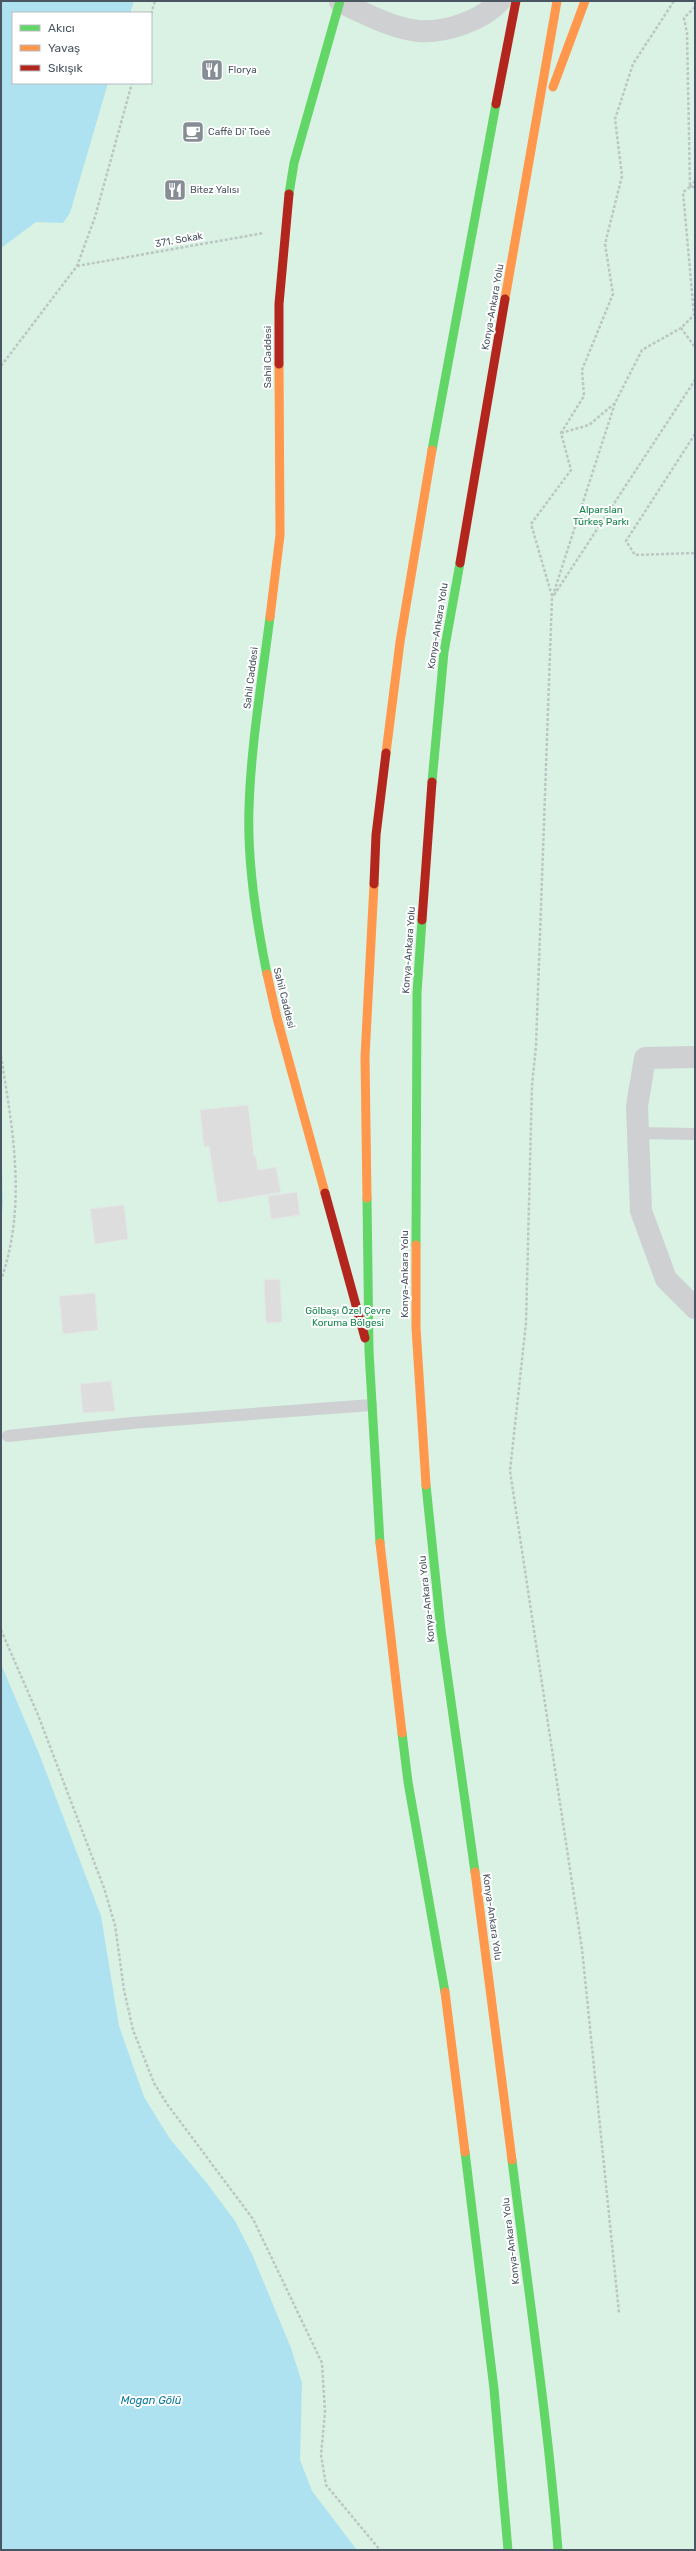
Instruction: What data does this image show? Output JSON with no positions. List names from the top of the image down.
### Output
{
  "streets": {
    "main road": ["Konya-Ankara Yolu", "Sahil Caddesi"],
    "path": ["371. Sokak"]
  },
  "crossings": [
    ["371. Sokak", "Sahil Caddesi"]
  ],
  "water": ["Mogan Gölü"],
  "parks": ["Alparslan Türkeş Parkı", "Gölbaşı Özel Çevre Koruma Bölgesi"],
  "places": {
    "restaurant": ["Florya", "Bitez Yalısı"],
    "cafe": ["Caffè Di' Toeè"]
  },
  "legend": ["Akıcı", "Yavaş", "Sıkışık"]
}
